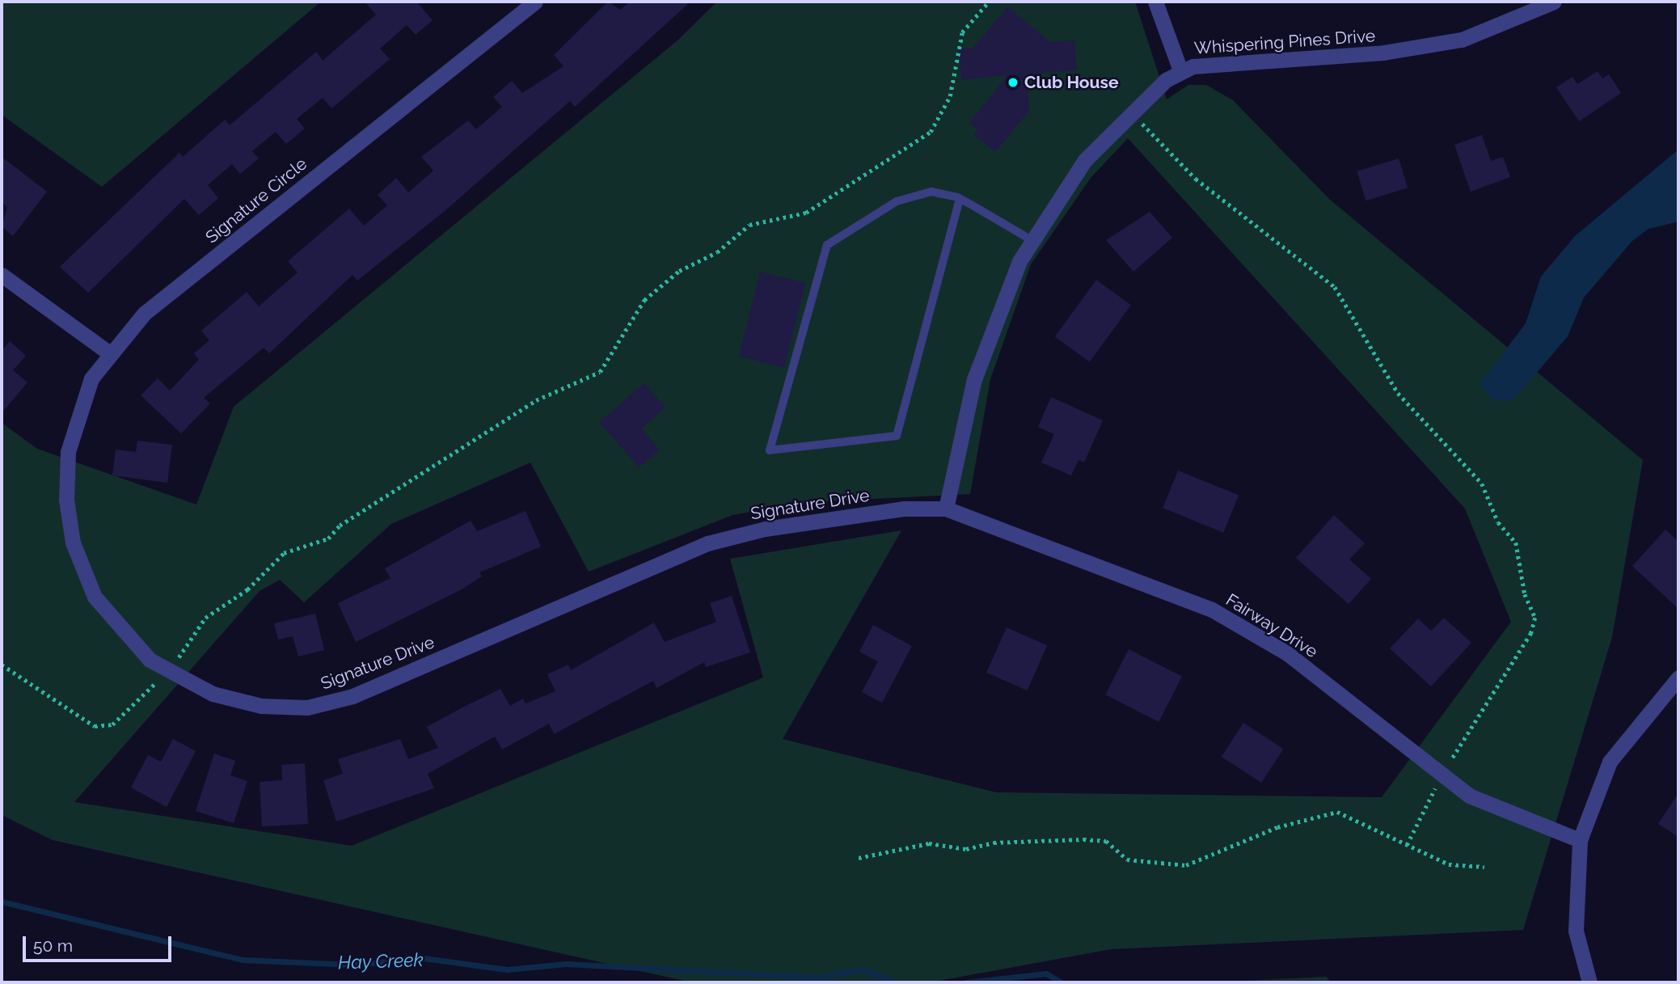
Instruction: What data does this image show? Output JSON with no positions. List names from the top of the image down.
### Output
{
  "streets": {
    "street": [
      "Whispering Pines Drive",
      "Signature Circle",
      "Signature Drive",
      "Fairway Drive"
    ]
  },
  "crossings": [
    ["Whispering Pines Drive", "Signature Drive"],
    ["Whispering Pines Drive", "Fairway Drive"],
    ["Signature Circle", "Signature Drive"],
    ["Signature Drive", "Fairway Drive"]
  ],
  "water": ["Hay Creek"],
  "places": ["Club House"],
  "scale_bar": "50 m"
}
